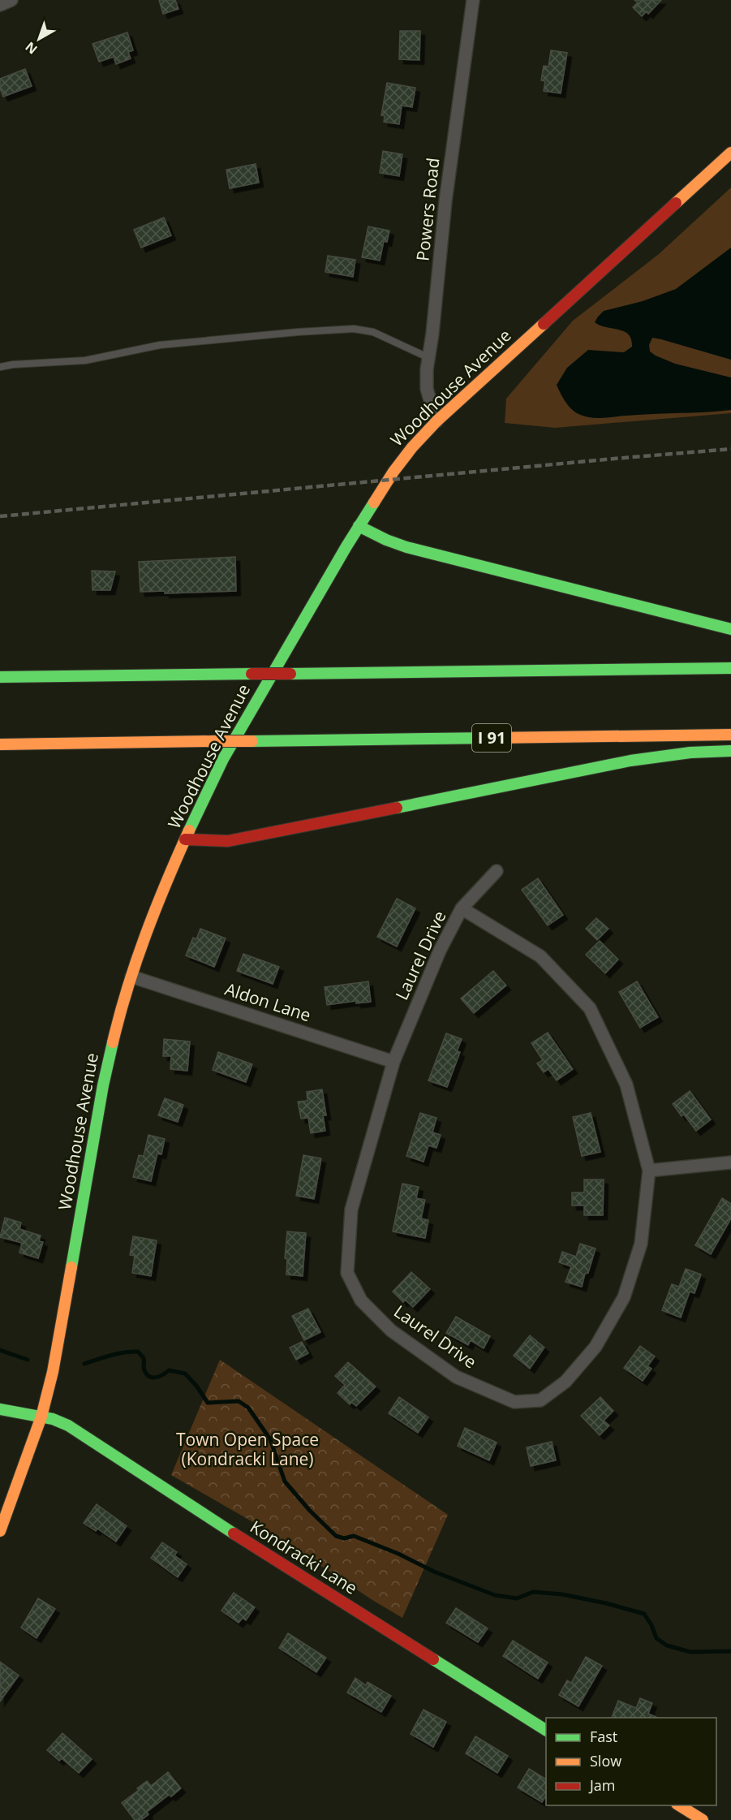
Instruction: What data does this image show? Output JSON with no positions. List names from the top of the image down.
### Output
{
  "streets": {
    "main road": ["Woodhouse Avenue", "I 91", "Kondracki Lane"],
    "street": ["Powers Road", "Laurel Drive", "Aldon Lane"]
  },
  "crossings": [
    ["Powers Road", "Woodhouse Avenue"],
    ["Woodhouse Avenue", "Aldon Lane"],
    ["Woodhouse Avenue", "Kondracki Lane"],
    ["Laurel Drive", "Aldon Lane"]
  ],
  "parks": ["Town Open Space (Kondracki Lane)"],
  "legend": ["Fast", "Slow", "Jam"],
  "north": "bottom left"
}
